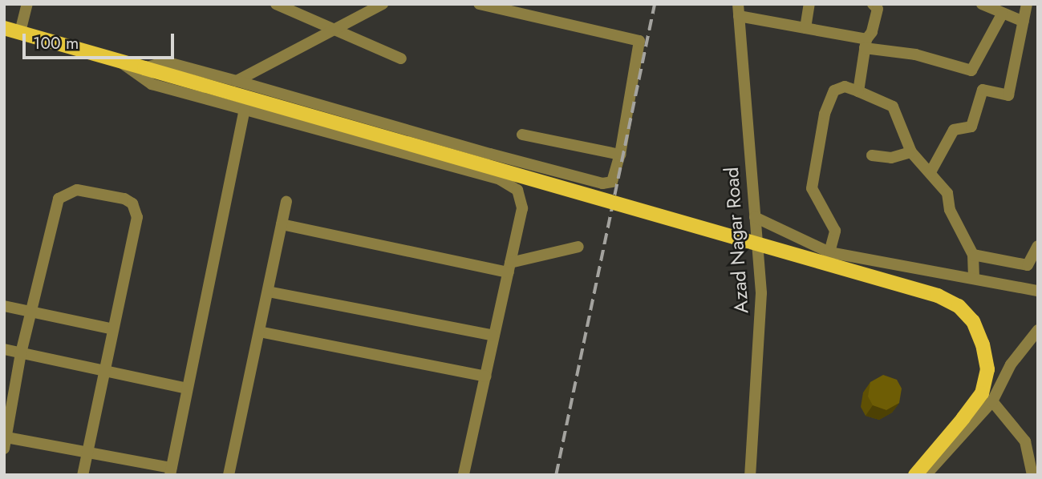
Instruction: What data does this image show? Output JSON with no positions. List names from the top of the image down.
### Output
{
  "streets": {
    "street": ["Azad Nagar Road"]
  },
  "scale_bar": "100 m"
}
